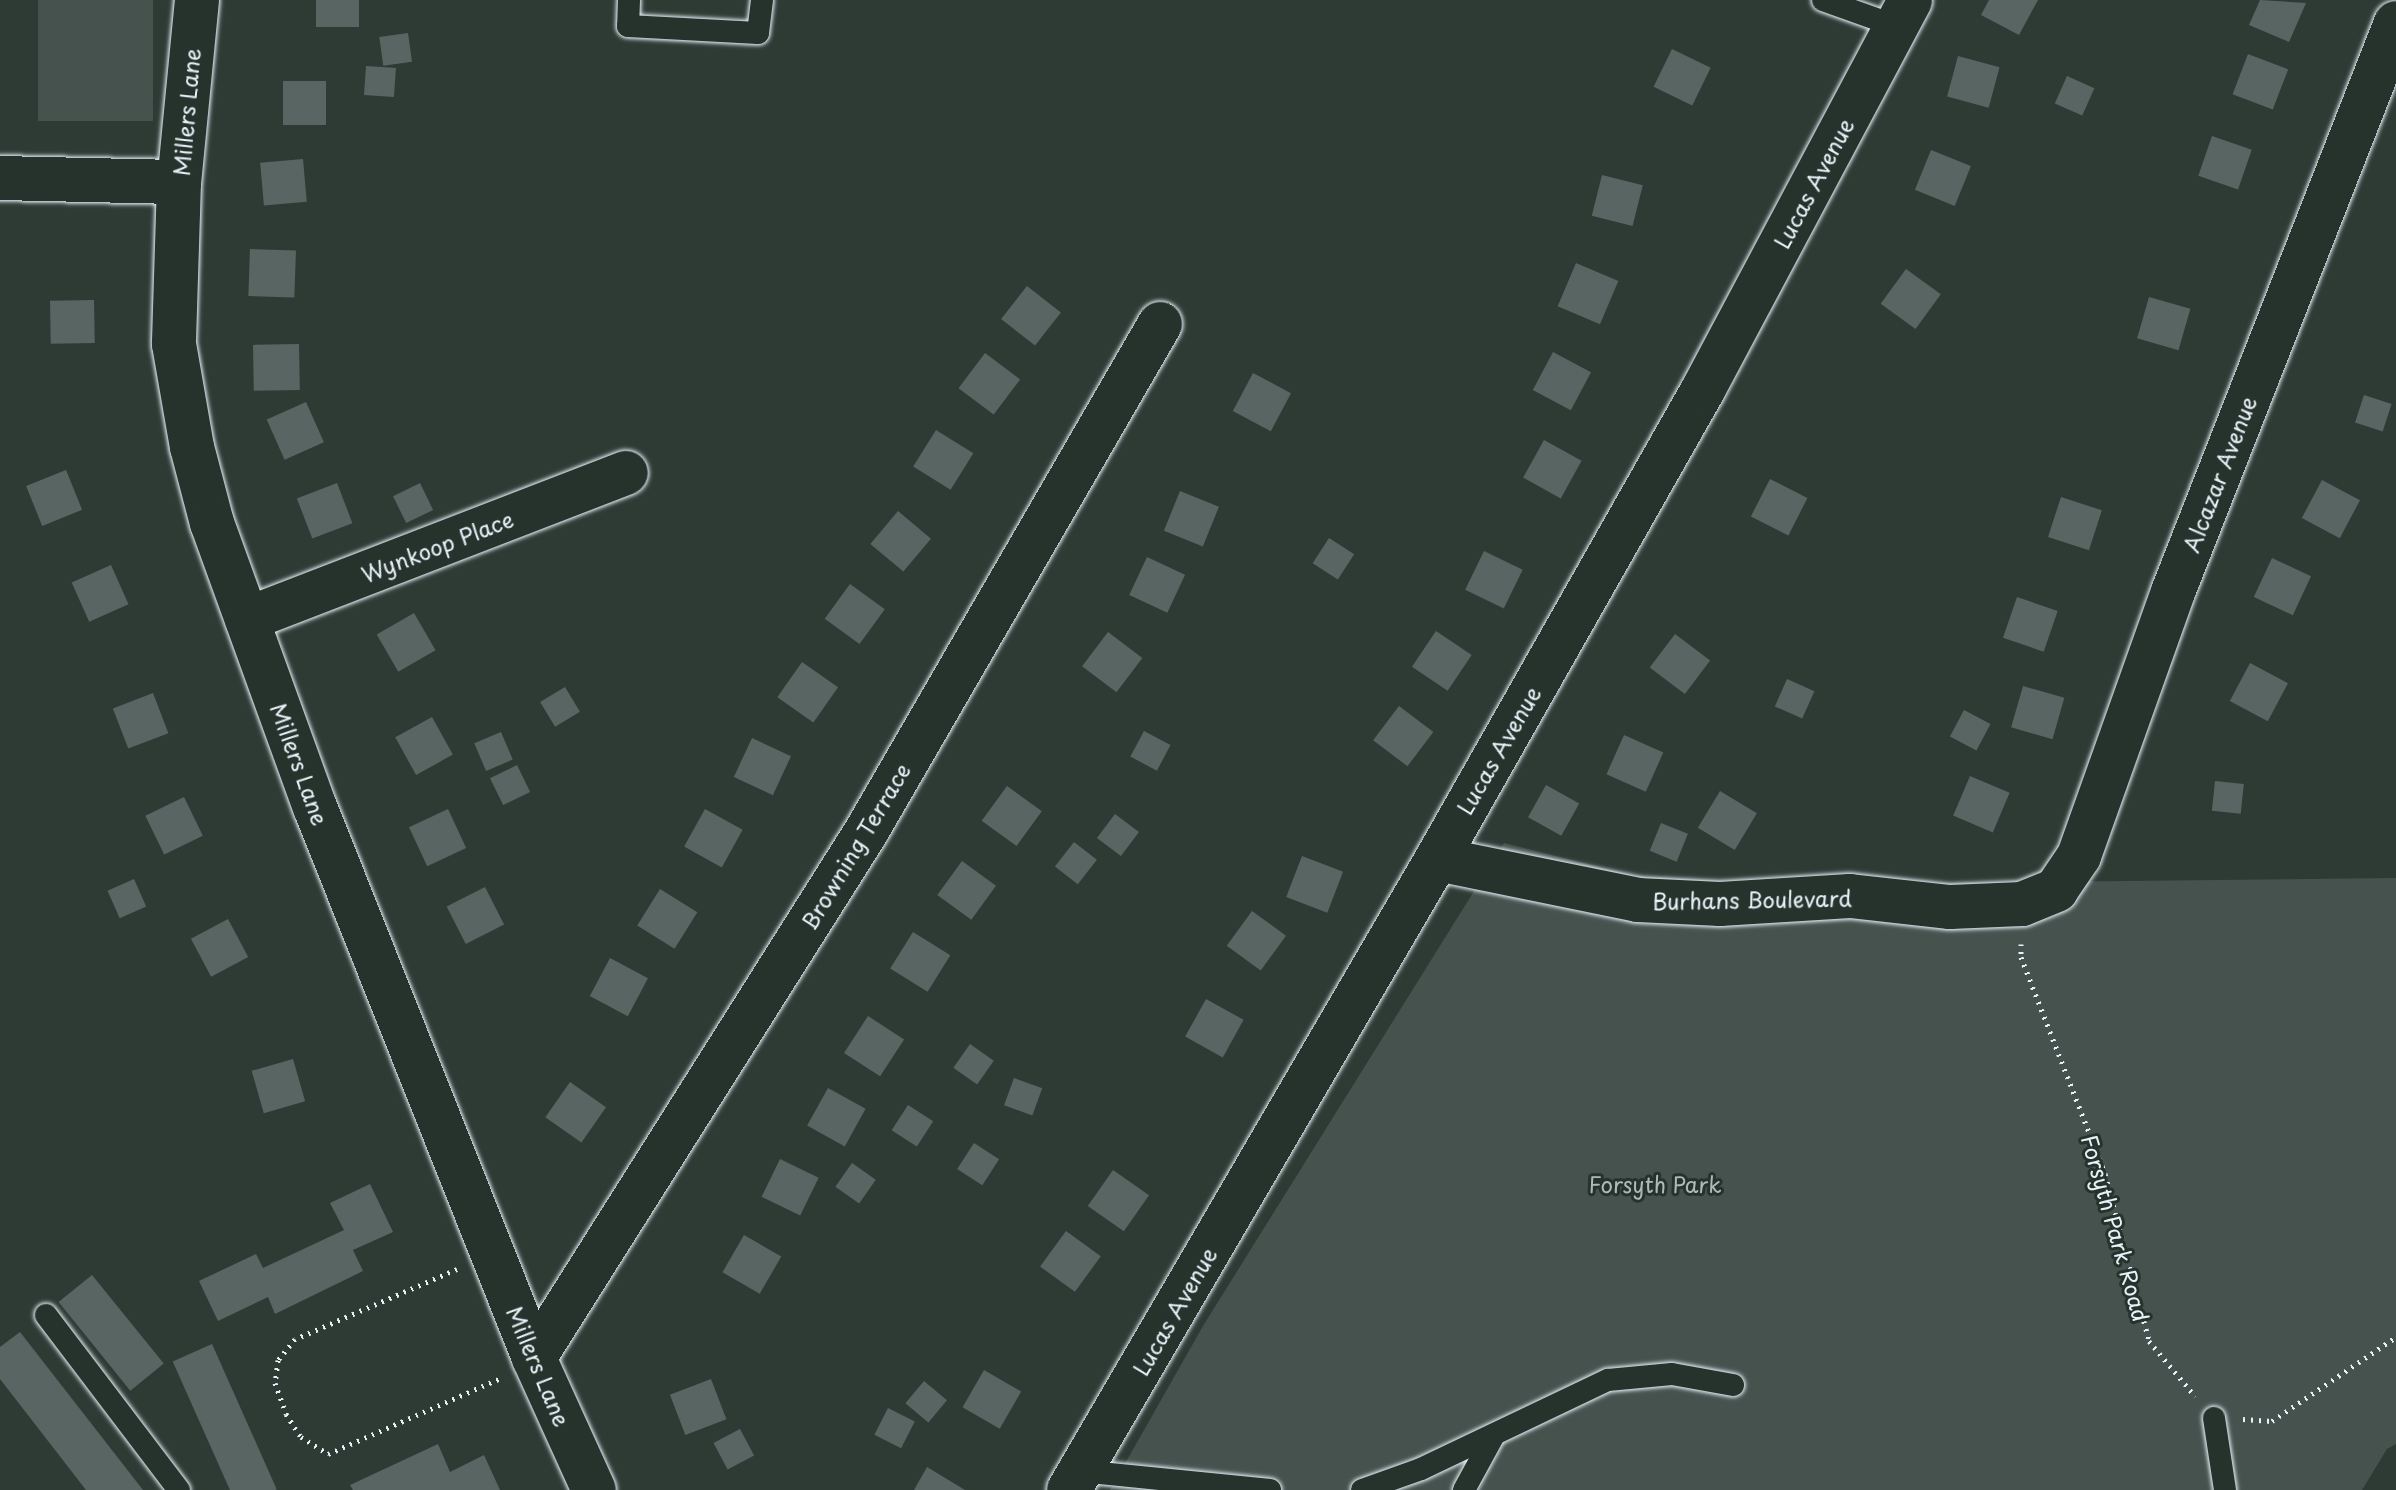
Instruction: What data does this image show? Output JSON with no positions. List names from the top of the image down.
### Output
{
  "streets": {
    "street": [
      "Millers Lane",
      "Lucas Avenue",
      "Alcazar Avenue",
      "Wynkoop Place",
      "Browning Terrace",
      "Burhans Boulevard"
    ],
    "path": ["Forsyth Park Road"]
  },
  "crossings": [
    ["Millers Lane", "Wynkoop Place"],
    ["Millers Lane", "Browning Terrace"],
    ["Lucas Avenue", "Burhans Boulevard"],
    ["Alcazar Avenue", "Burhans Boulevard"],
    ["Alcazar Avenue", "Forsyth Park Road"],
    ["Burhans Boulevard", "Forsyth Park Road"]
  ],
  "parks": ["Forsyth Park"]
}
